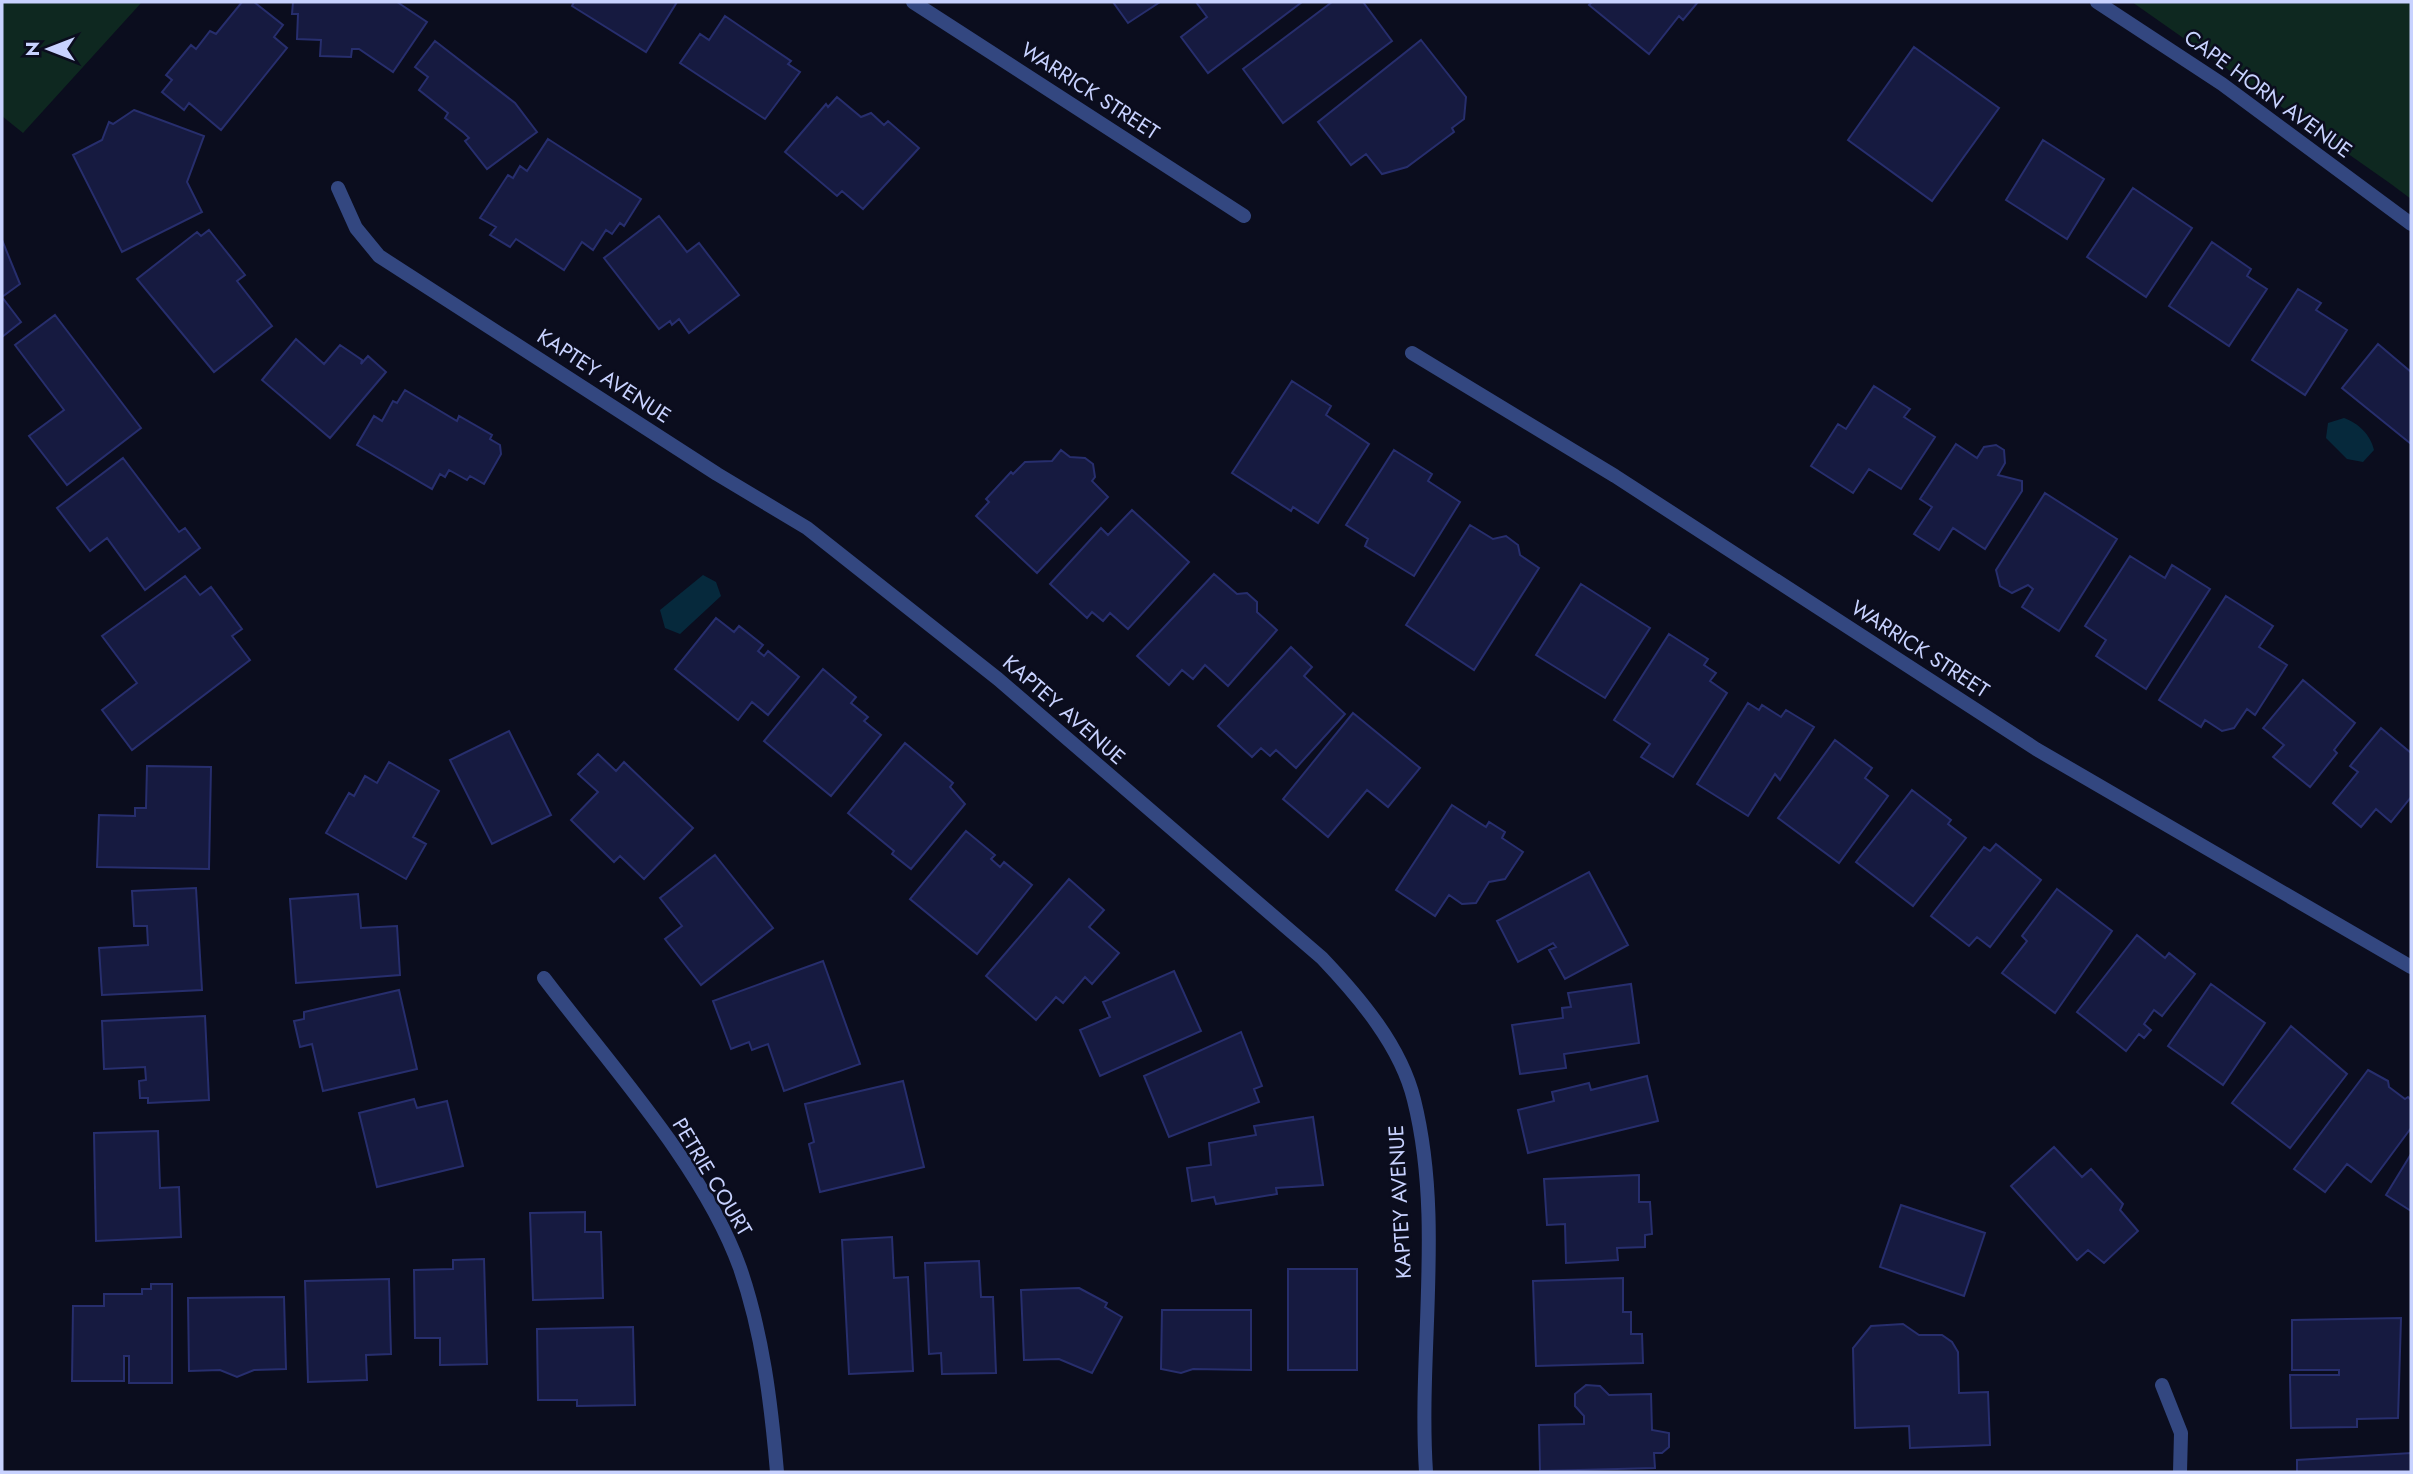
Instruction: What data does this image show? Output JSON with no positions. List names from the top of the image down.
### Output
{
  "streets": {
    "street": [
      "WARRICK STREET",
      "CAPE HORN AVENUE",
      "KAPTEY AVENUE",
      "PETRIE COURT"
    ]
  },
  "north": "left"
}
